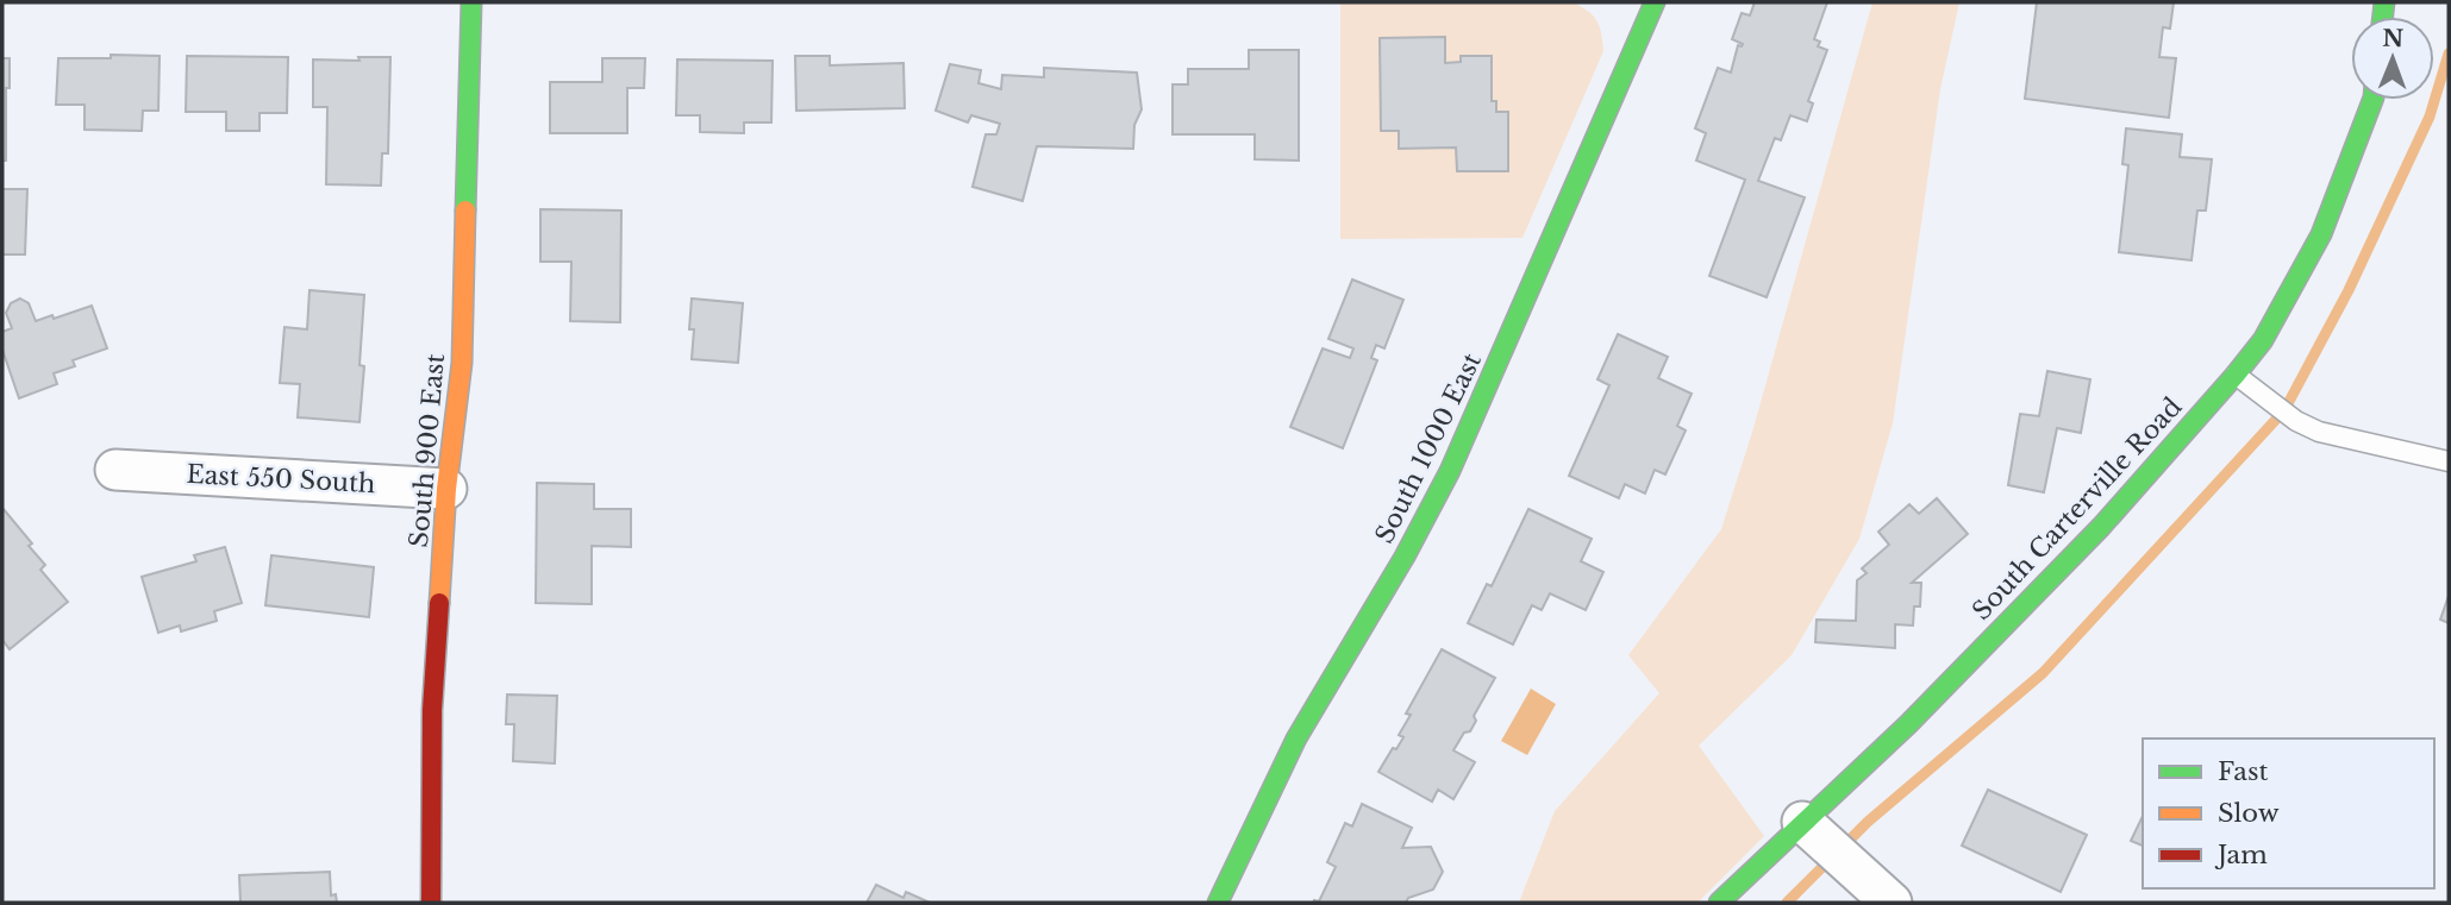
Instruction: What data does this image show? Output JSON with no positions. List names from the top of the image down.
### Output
{
  "streets": {
    "street": [
      "South 1000 East",
      "South 900 East",
      "East 550 South",
      "South Carterville Road"
    ]
  },
  "crossings": [
    ["South 900 East", "East 550 South"]
  ],
  "legend": ["Fast", "Slow", "Jam"],
  "north": "top"
}
